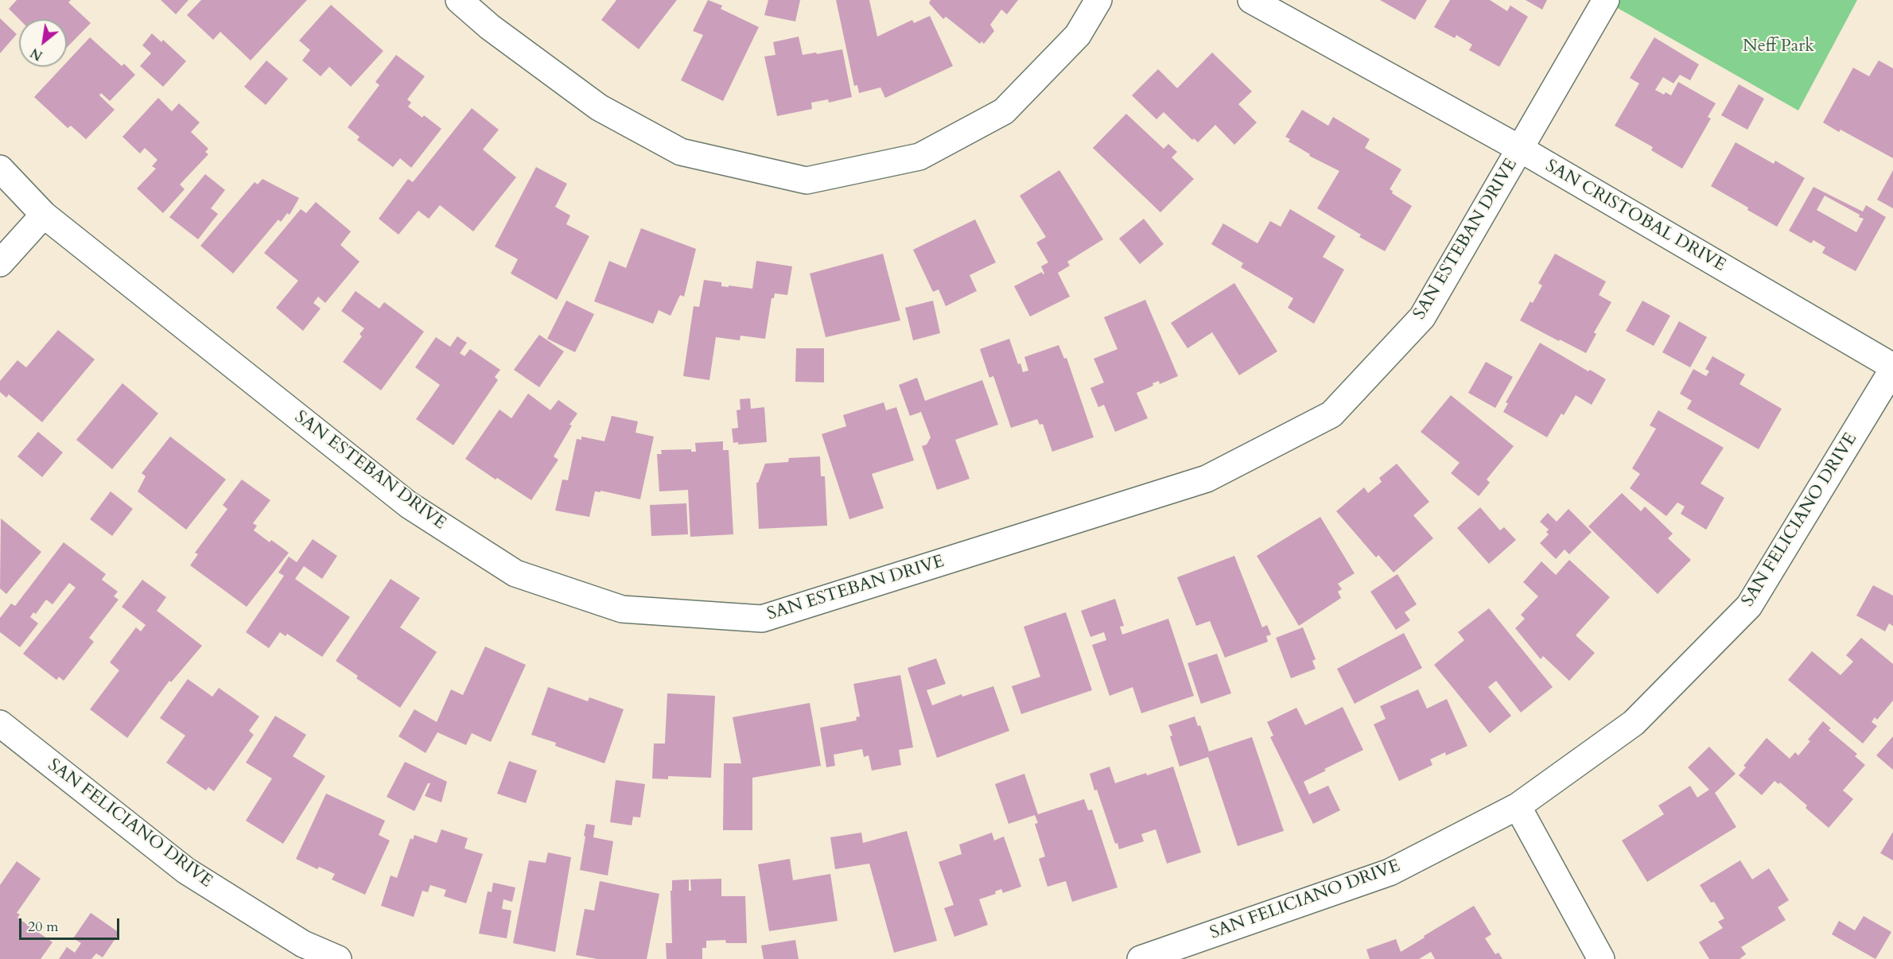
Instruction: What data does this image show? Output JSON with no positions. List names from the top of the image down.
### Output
{
  "streets": {
    "street": ["SAN CRISTOBAL DRIVE", "SAN ESTEBAN DRIVE", "SAN FELICIANO DRIVE"]
  },
  "crossings": [
    ["SAN CRISTOBAL DRIVE", "SAN ESTEBAN DRIVE"],
    ["SAN CRISTOBAL DRIVE", "SAN FELICIANO DRIVE"]
  ],
  "parks": ["Neff Park"],
  "scale_bar": "20 m",
  "north": "bottom left"
}
